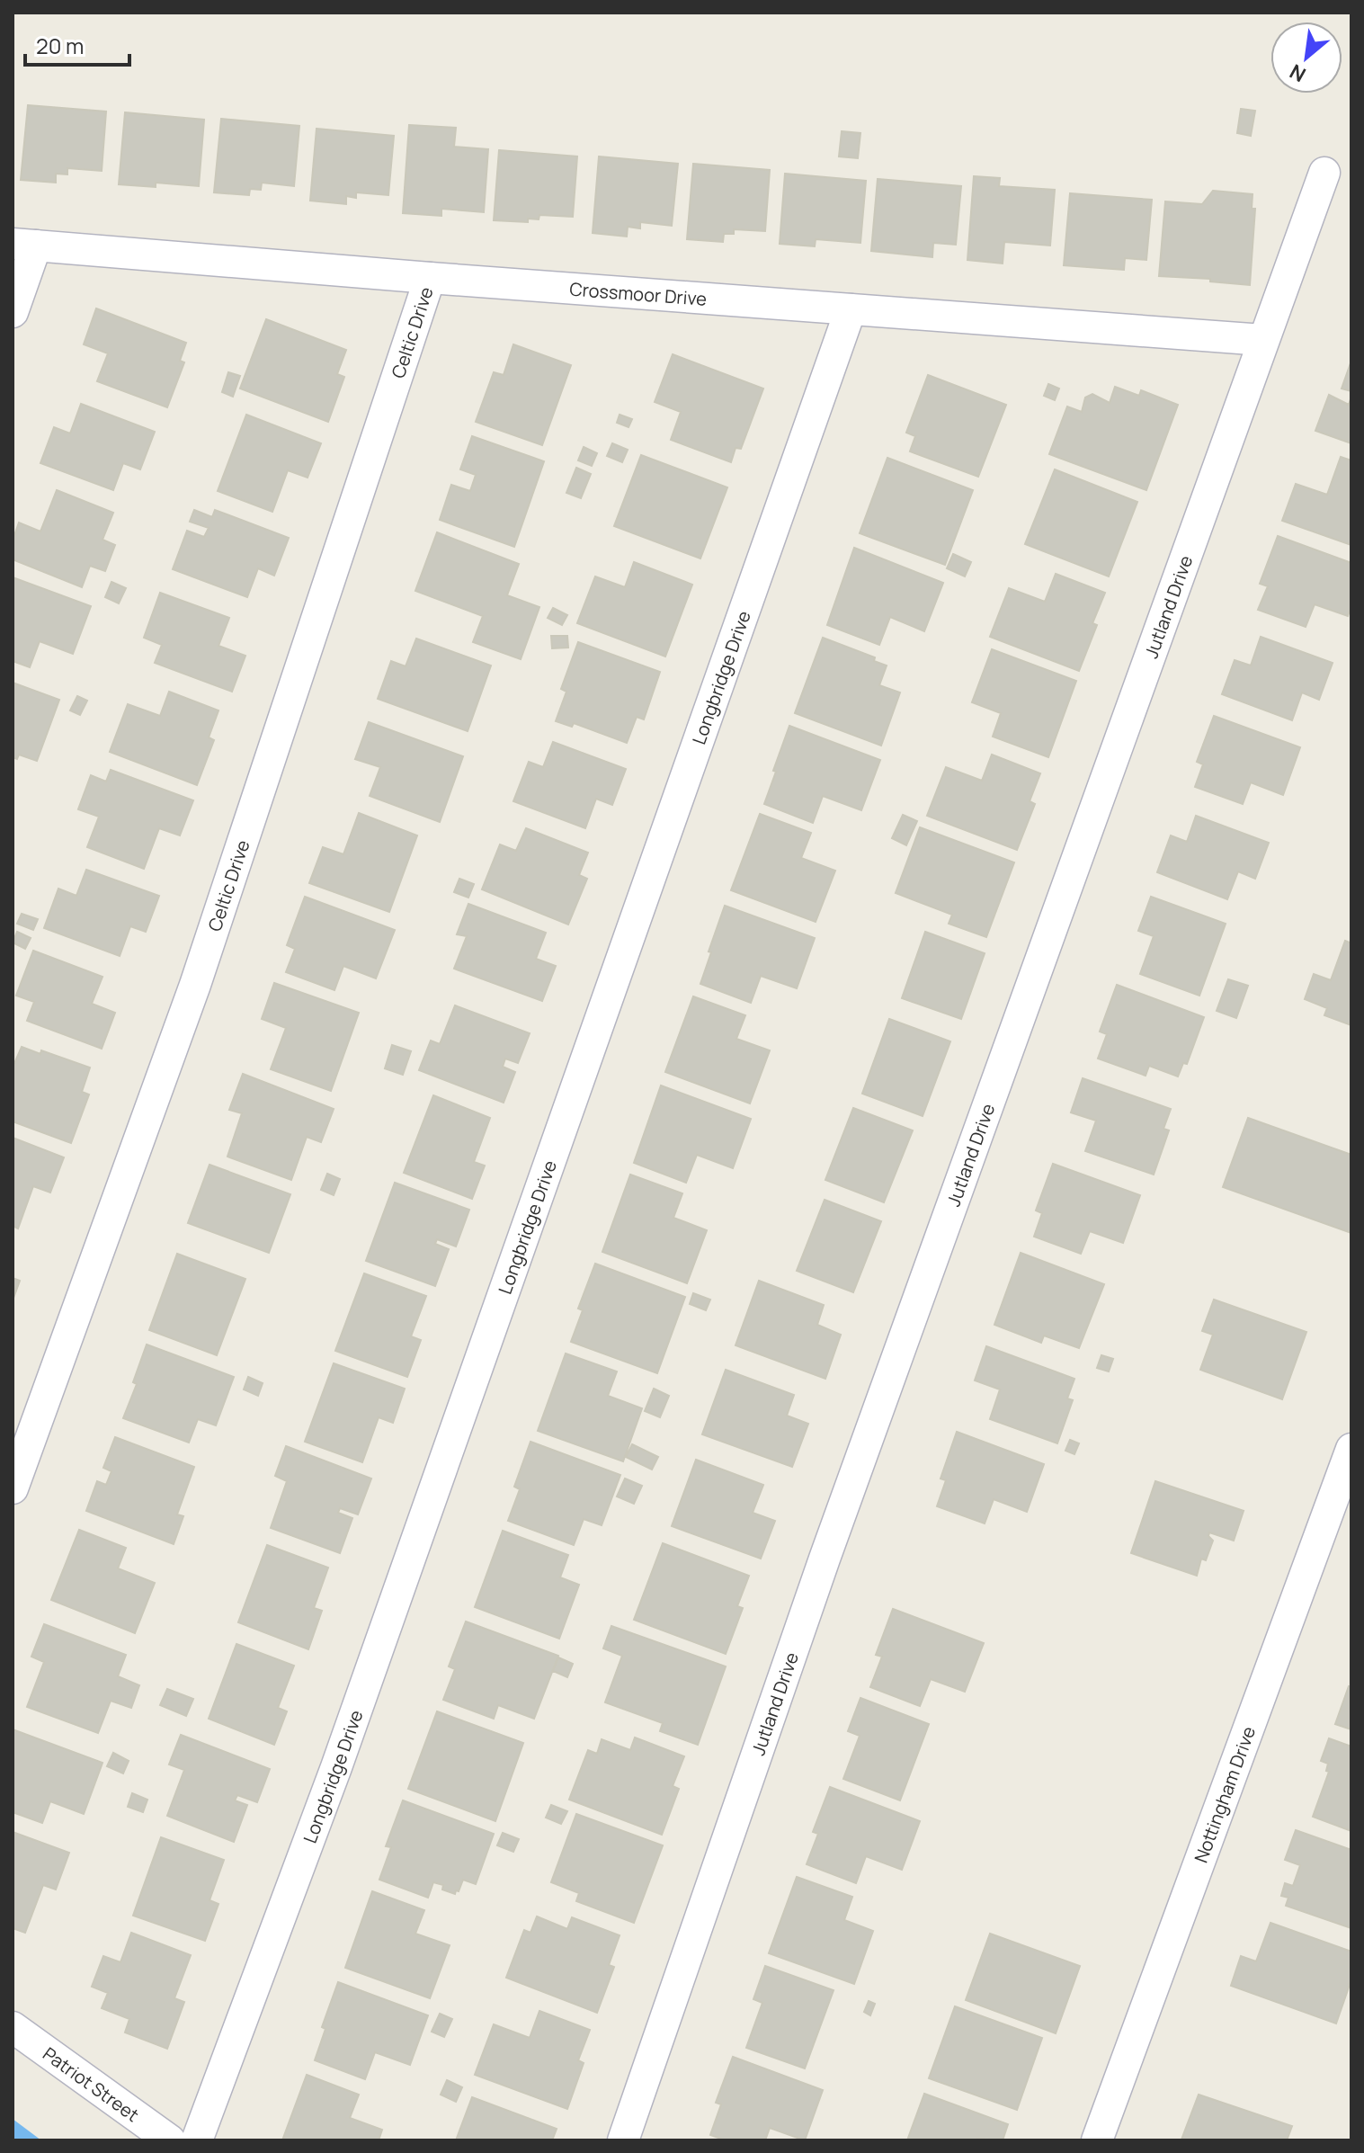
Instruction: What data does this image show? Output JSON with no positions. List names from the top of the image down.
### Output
{
  "streets": {
    "street": [
      "Crossmoor Drive",
      "Celtic Drive",
      "Jutland Drive",
      "Longbridge Drive",
      "Nottingham Drive",
      "Patriot Street"
    ]
  },
  "crossings": [
    ["Crossmoor Drive", "Celtic Drive"],
    ["Crossmoor Drive", "Jutland Drive"],
    ["Crossmoor Drive", "Longbridge Drive"]
  ],
  "scale_bar": "20 m",
  "north": "bottom left"
}
